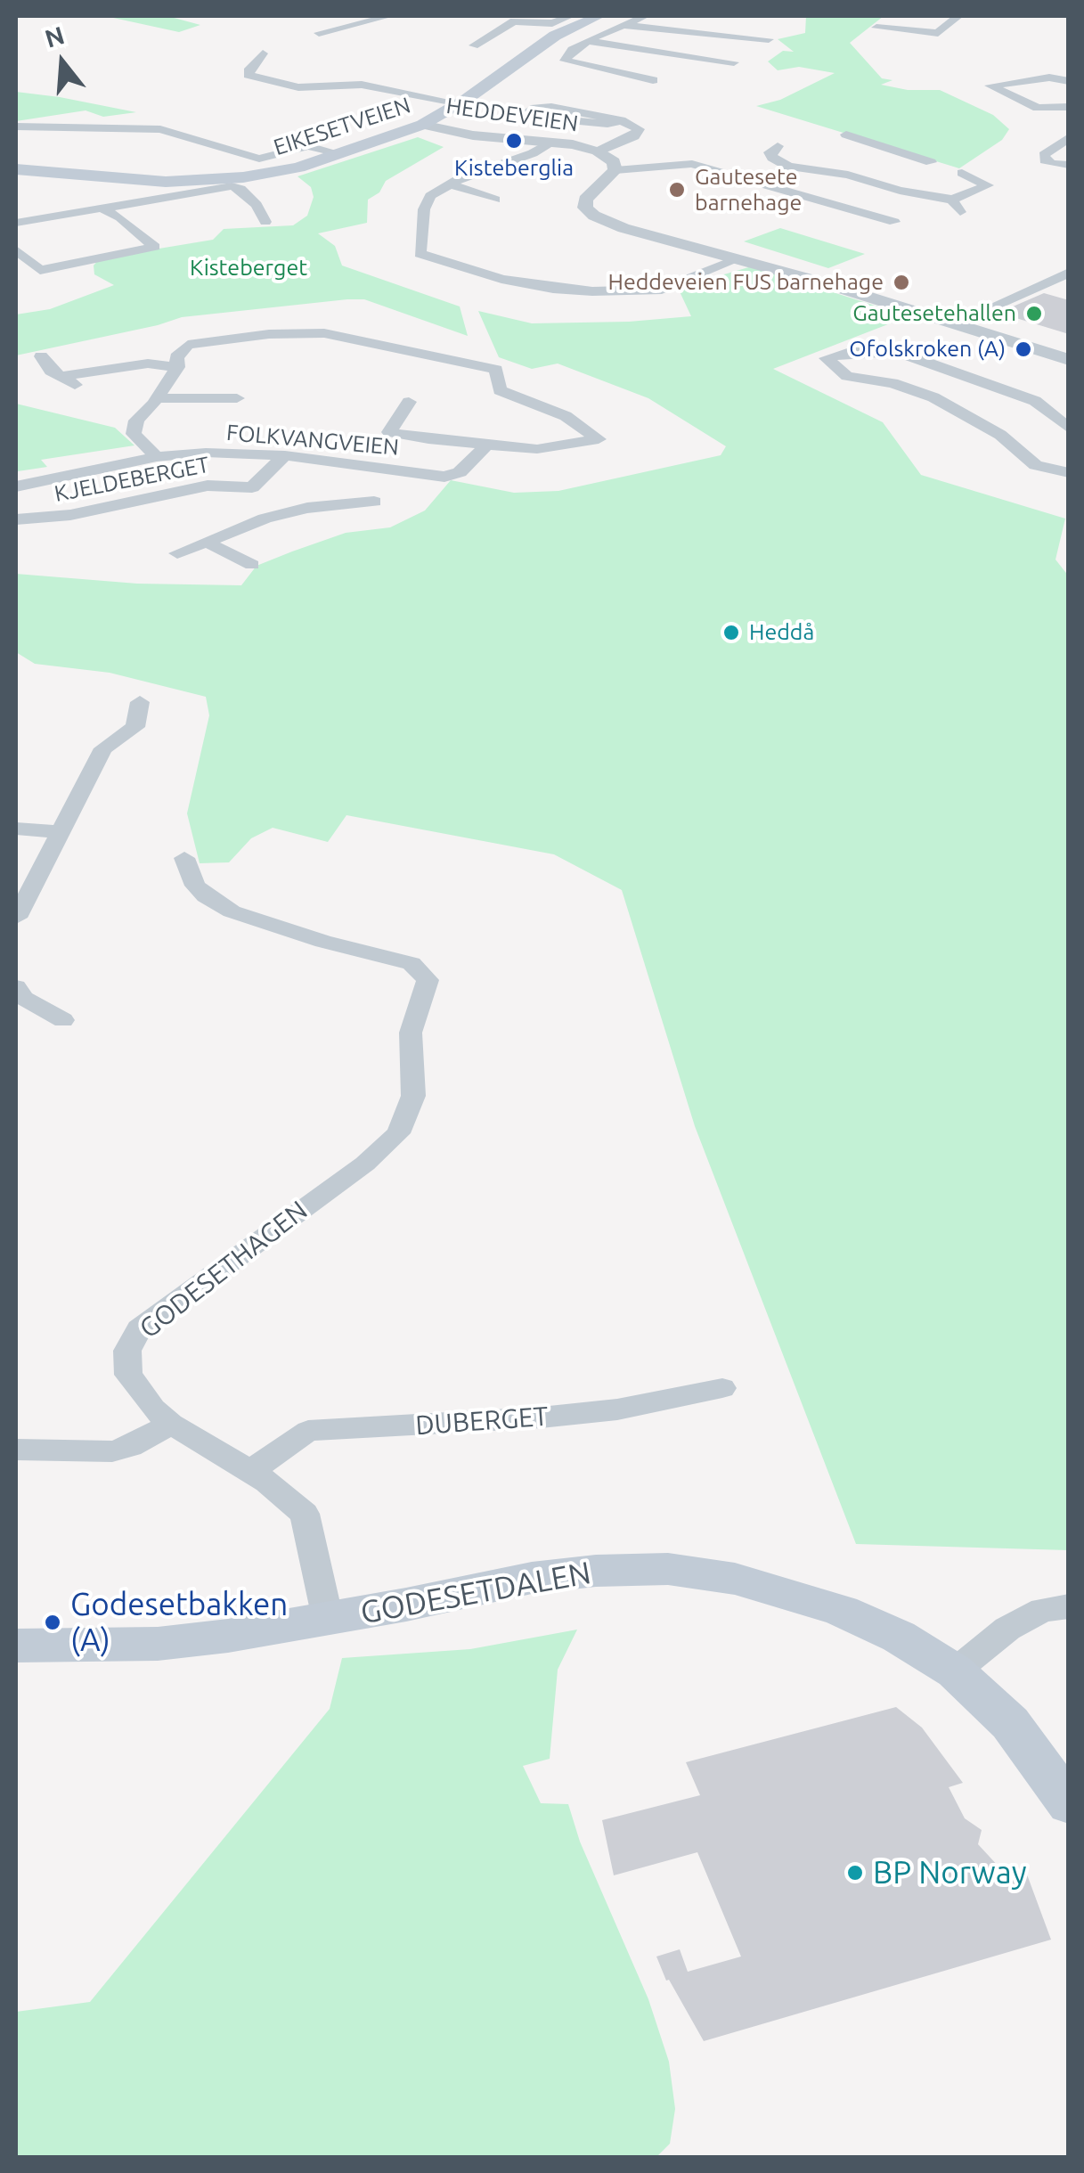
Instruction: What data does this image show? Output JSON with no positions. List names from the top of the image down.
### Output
{
  "streets": {
    "main road": ["EIKESETVEIEN", "GODESETDALEN"],
    "street": [
      "HEDDEVEIEN",
      "FOLKVANGVEIEN",
      "KJELDEBERGET",
      "GODESETHAGEN",
      "DUBERGET"
    ]
  },
  "crossings": [
    ["HEDDEVEIEN", "EIKESETVEIEN"],
    ["GODESETHAGEN", "DUBERGET"],
    ["GODESETHAGEN", "GODESETDALEN"]
  ],
  "parks": ["Kisteberget"],
  "places": [
    "Kisteberglia",
    "Gautesete barnehage",
    "Heddeveien FUS barnehage",
    "Gautesetehallen",
    "Ofolskroken (A)",
    "Heddå",
    "Godesetbakken (A)",
    "BP Norway"
  ],
  "north": "top"
}
